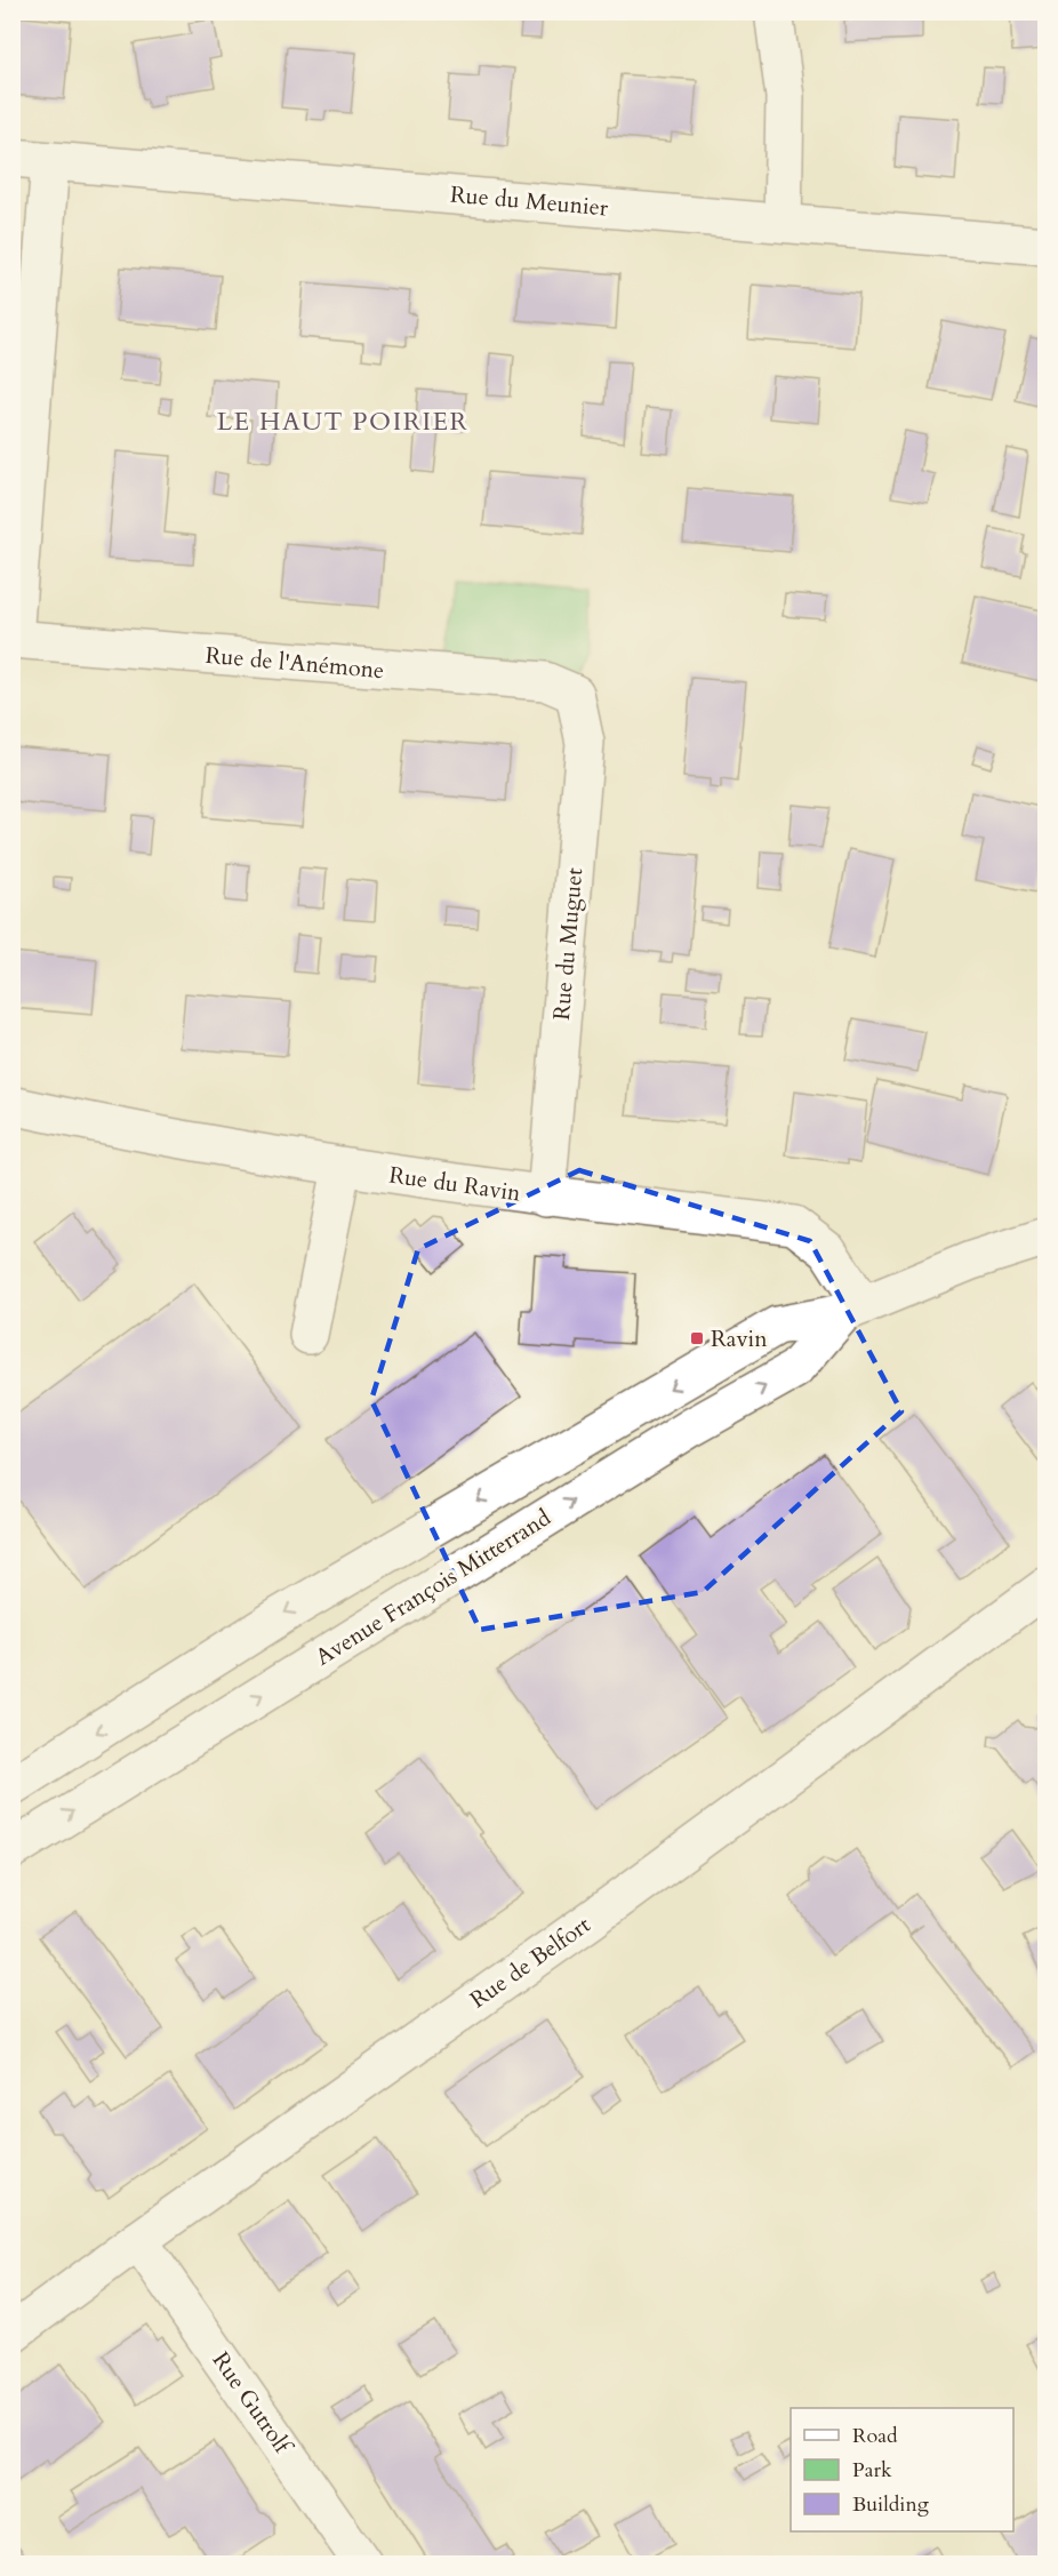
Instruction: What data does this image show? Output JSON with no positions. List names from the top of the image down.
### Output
{
  "streets": {
    "street": [
      "Rue du Meunier",
      "Rue de l'Anémone",
      "Rue du Muguet",
      "Rue du Ravin",
      "Avenue François Mitterrand",
      "Rue de Belfort",
      "Rue Gutrolf"
    ]
  },
  "crossings": [
    ["Rue de l'Anémone", "Rue du Muguet"],
    ["Rue du Muguet", "Rue du Ravin"],
    ["Rue du Ravin", "Avenue François Mitterrand"],
    ["Rue de Belfort", "Rue Gutrolf"]
  ],
  "districts": ["LE HAUT POIRIER"],
  "places": {
    "transit": ["Ravin"]
  },
  "legend": ["Road", "Park", "Building"]
}
